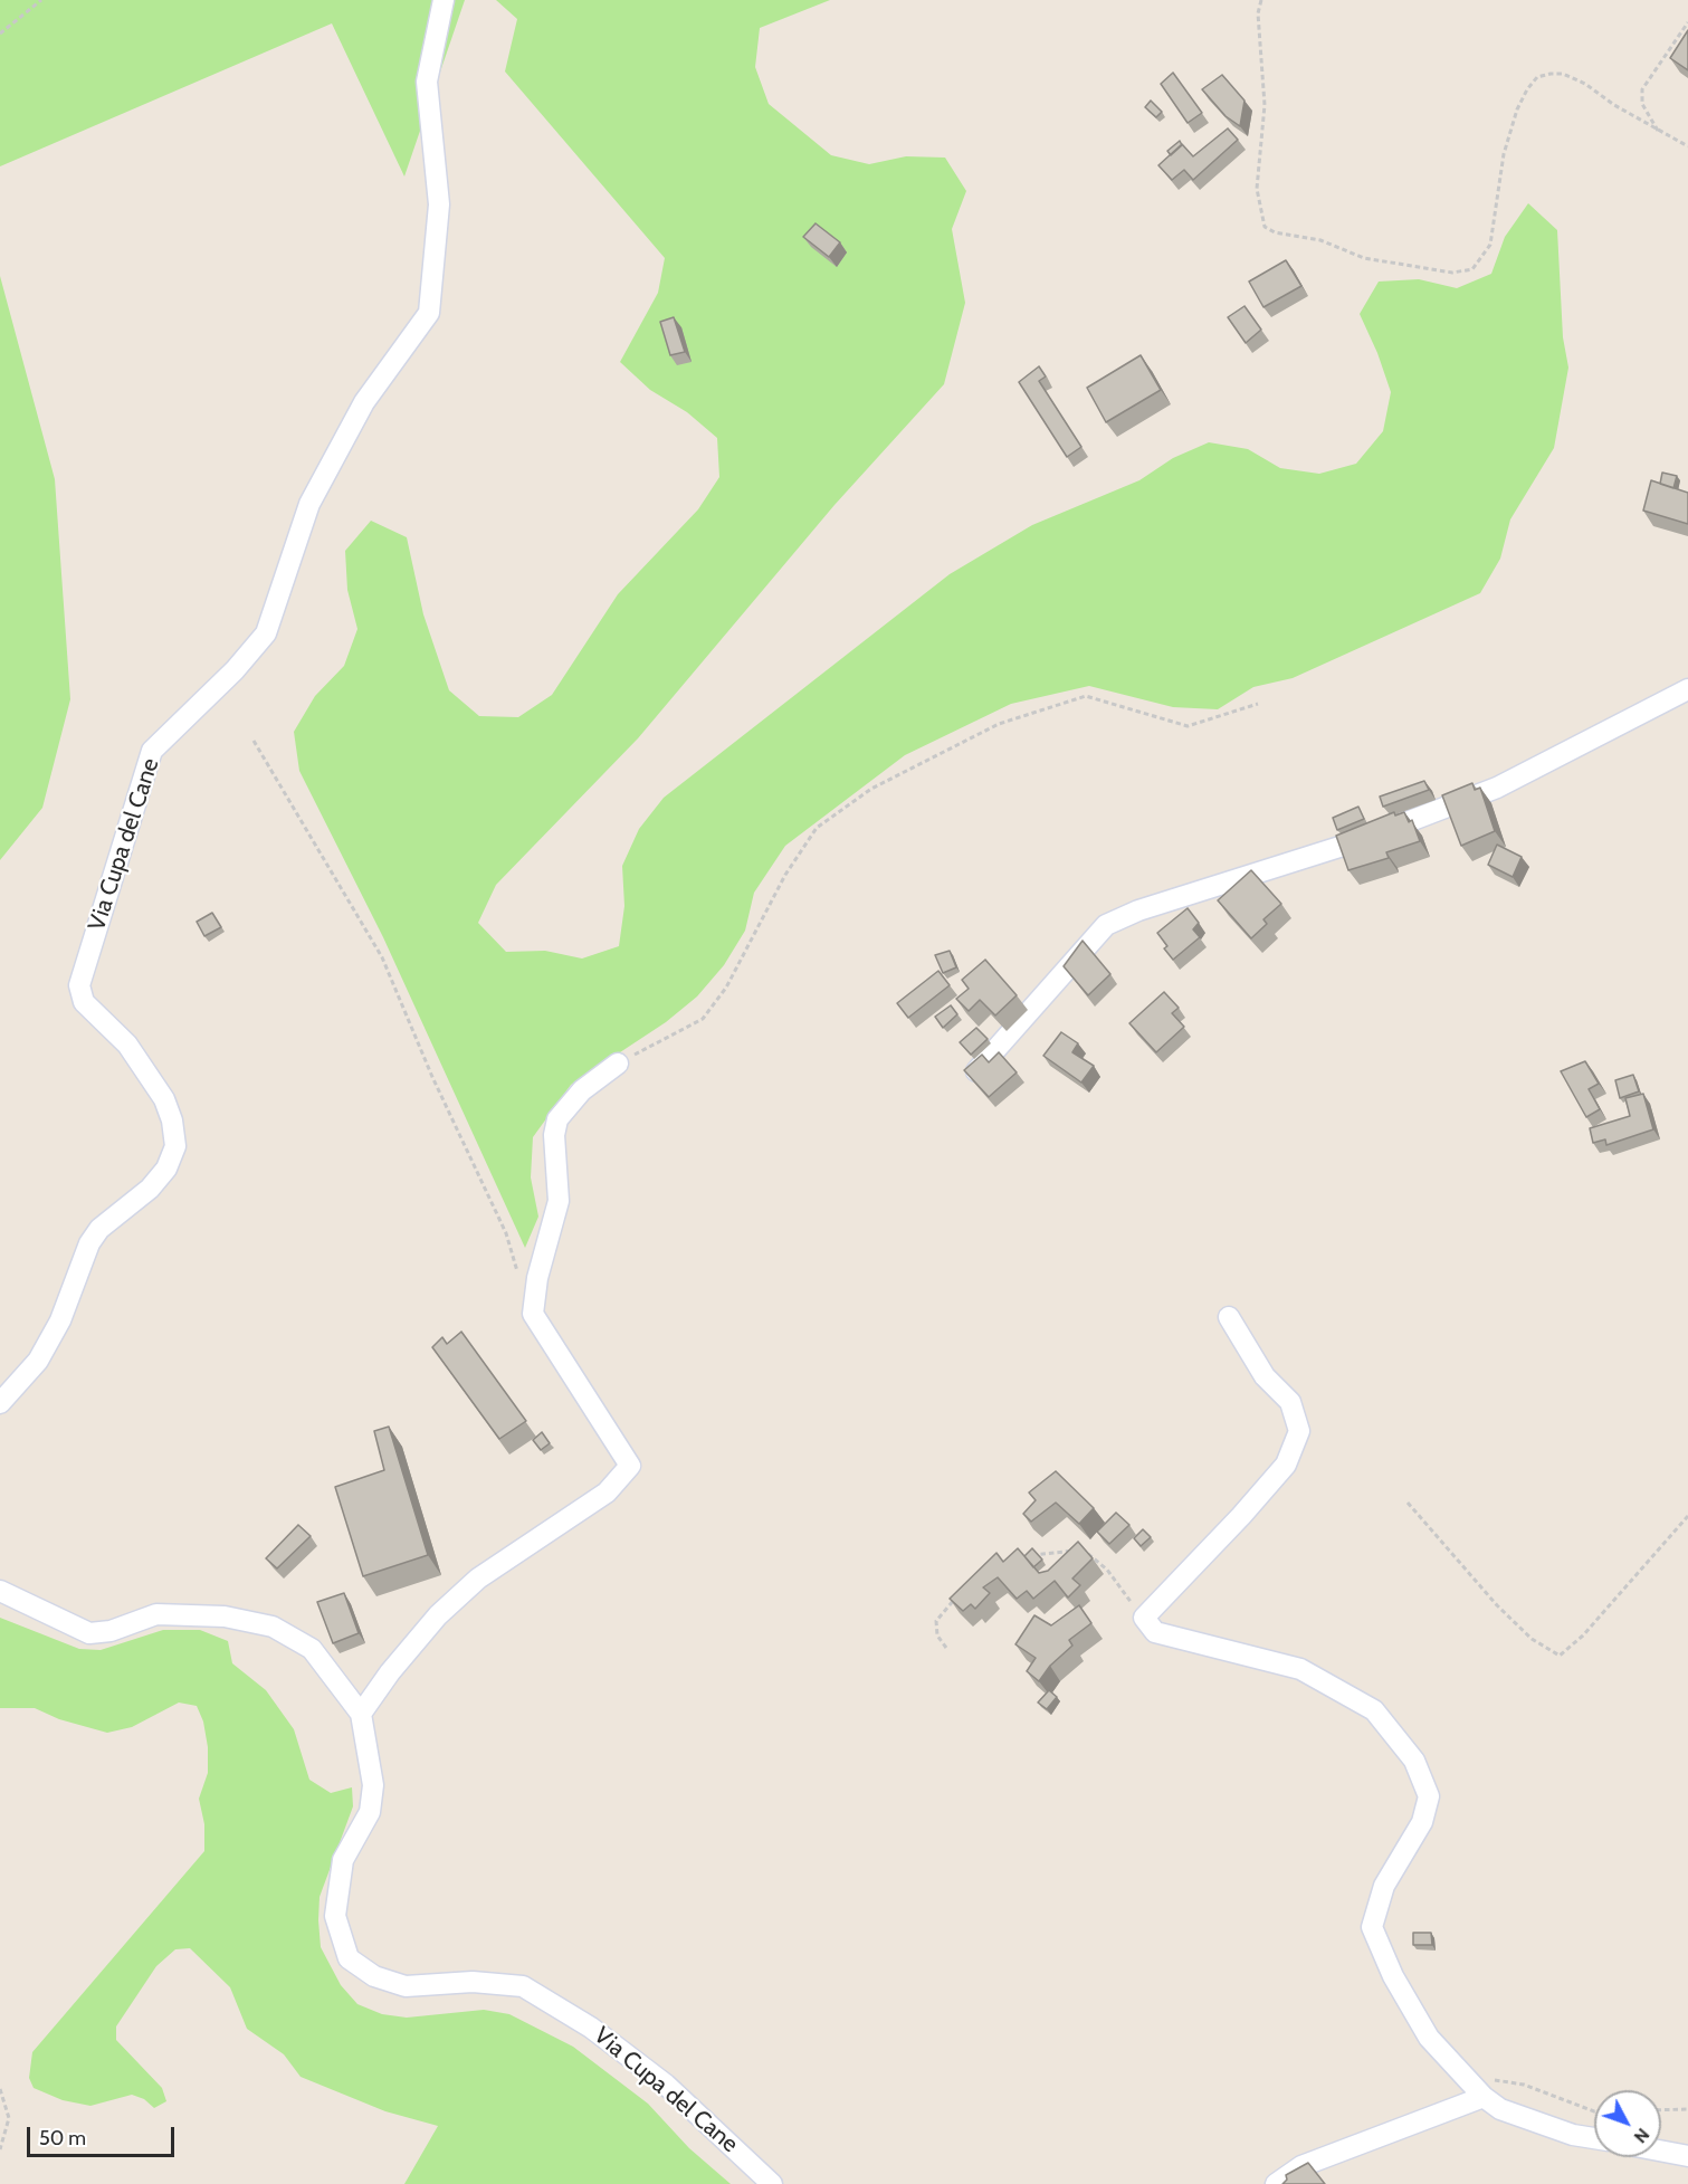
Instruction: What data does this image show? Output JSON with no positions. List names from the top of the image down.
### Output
{
  "streets": {
    "street": ["Via Cupa del Cane"]
  },
  "scale_bar": "50 m",
  "north": "bottom right"
}
